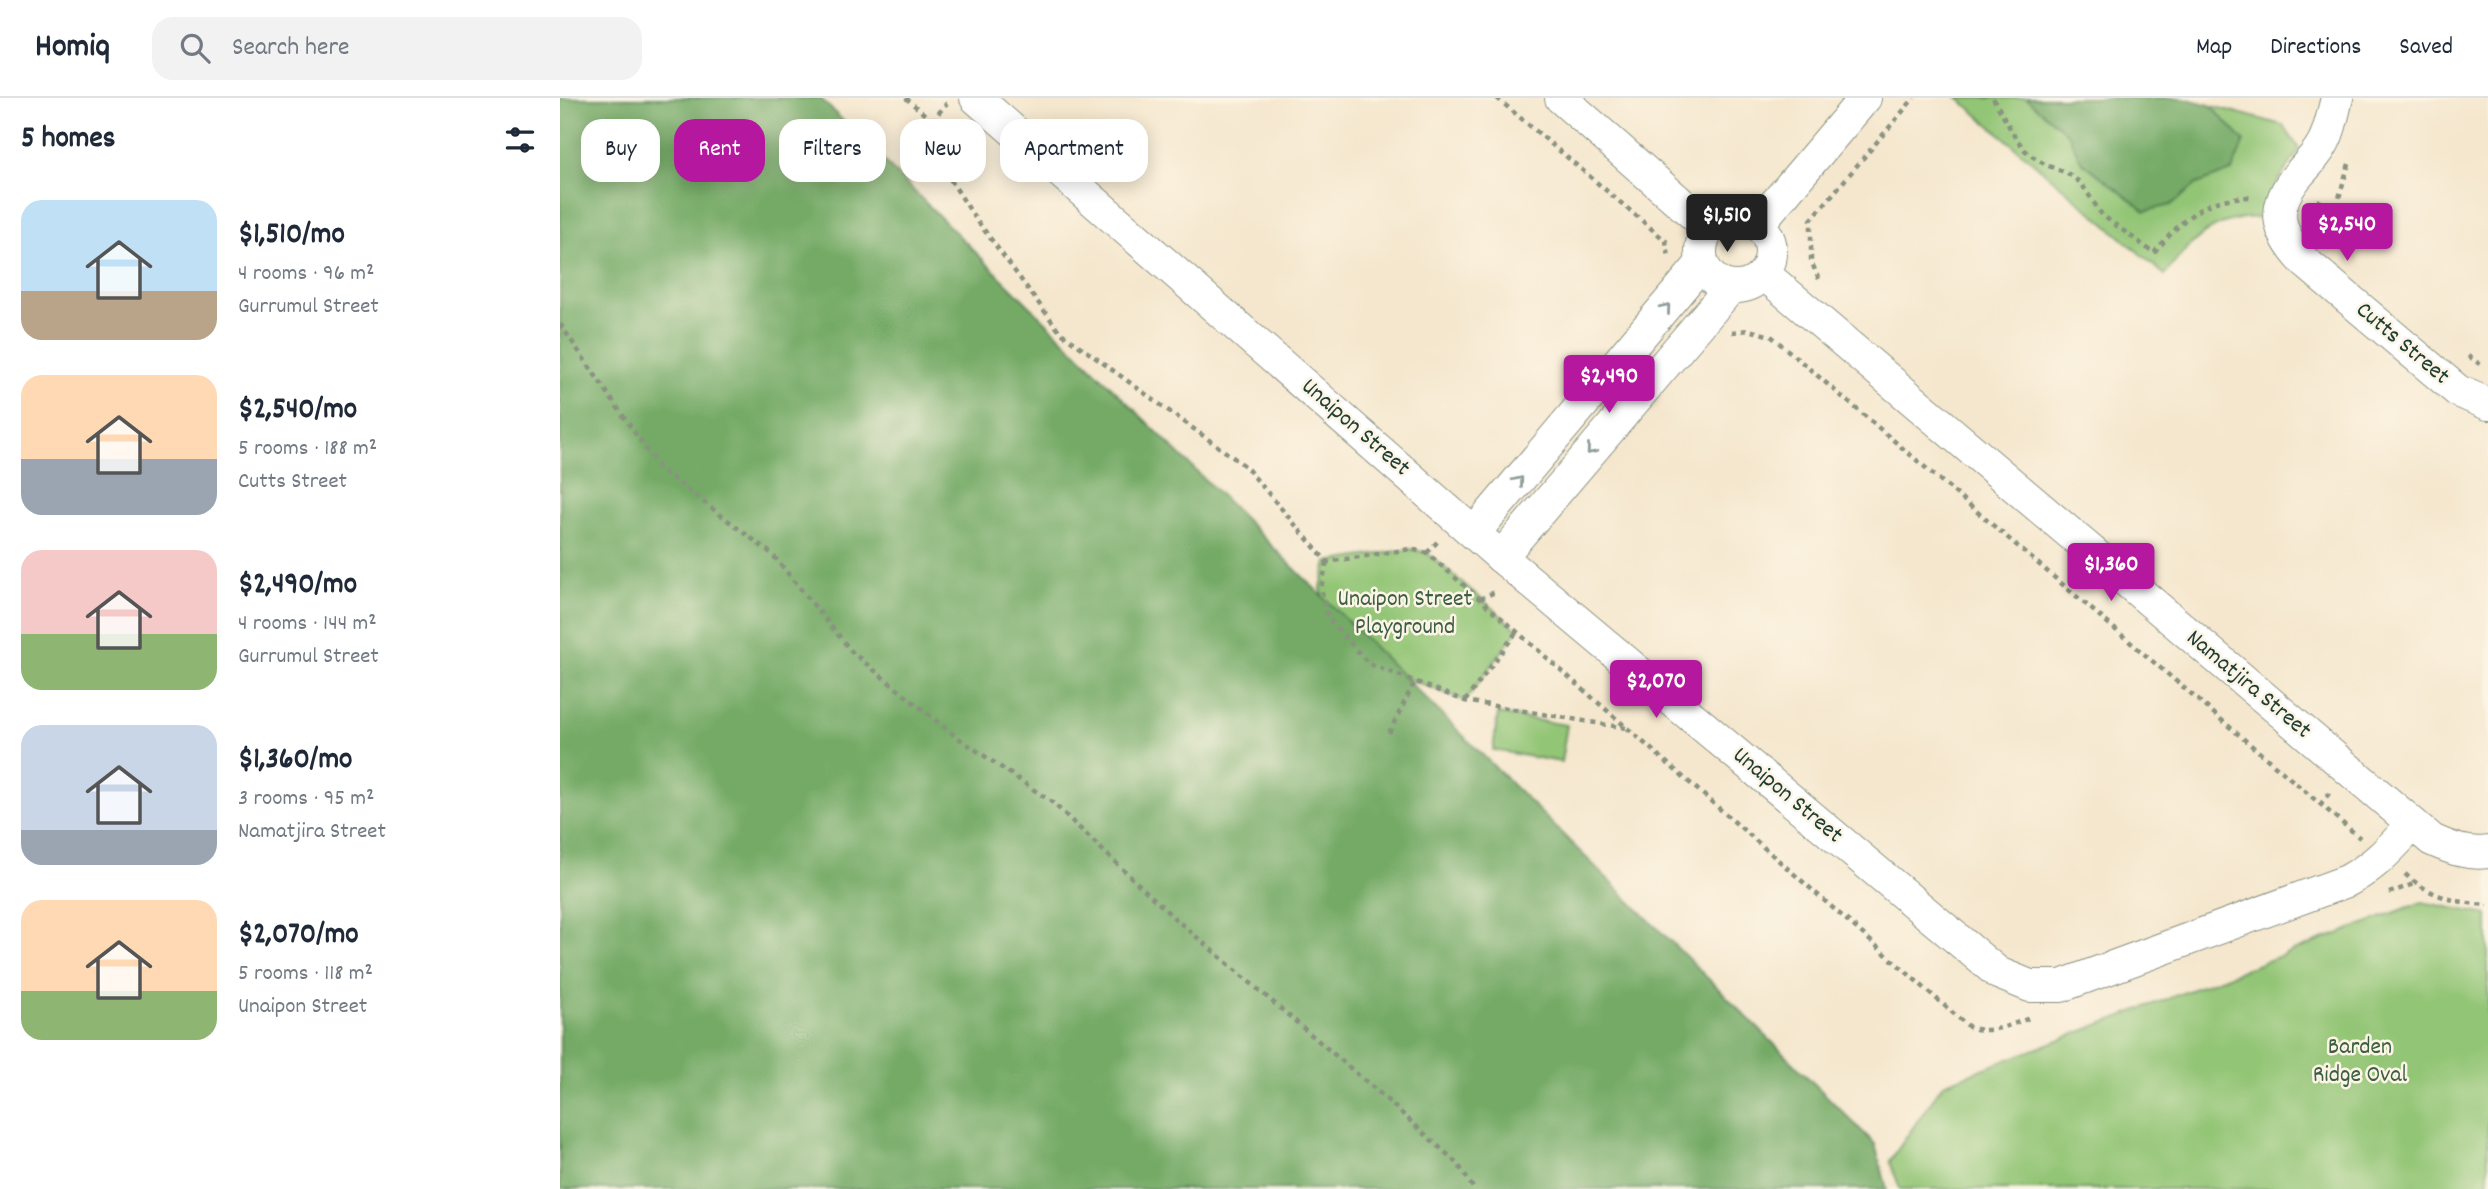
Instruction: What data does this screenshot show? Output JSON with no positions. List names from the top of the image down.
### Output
{
  "streets": {
    "street": ["Cutts Street", "Unaipon Street", "Namatjira Street"]
  },
  "crossings": [
    ["Unaipon Street", "Namatjira Street"]
  ],
  "parks": ["Unaipon Street Playground", "Barden Ridge Oval"],
  "page": {
    "header": "Homiq",
    "search": "Search here",
    "nav": ["Map", "Directions", "Saved"],
    "heading": "5 homes",
    "chip": [
      "Buy",
      "Rent",
      "Filters",
      "New",
      "Apartment"
    ],
    "list": [
      {
        "name": "$1,510/mo",
        "note": "4 rooms · 96 m² · Gurrumul Street"
      },
      {
        "name": "$2,540/mo",
        "note": "5 rooms · 188 m² · Cutts Street"
      },
      {
        "name": "$2,490/mo",
        "note": "4 rooms · 144 m² · Gurrumul Street"
      },
      {
        "name": "$1,360/mo",
        "note": "3 rooms · 95 m² · Namatjira Street"
      },
      {
        "name": "$2,070/mo",
        "note": "5 rooms · 118 m² · Unaipon Street"
      }
    ],
    "price": [
      "$1,510",
      "$2,540",
      "$2,490",
      "$1,360",
      "$2,070"
    ]
  }
}
